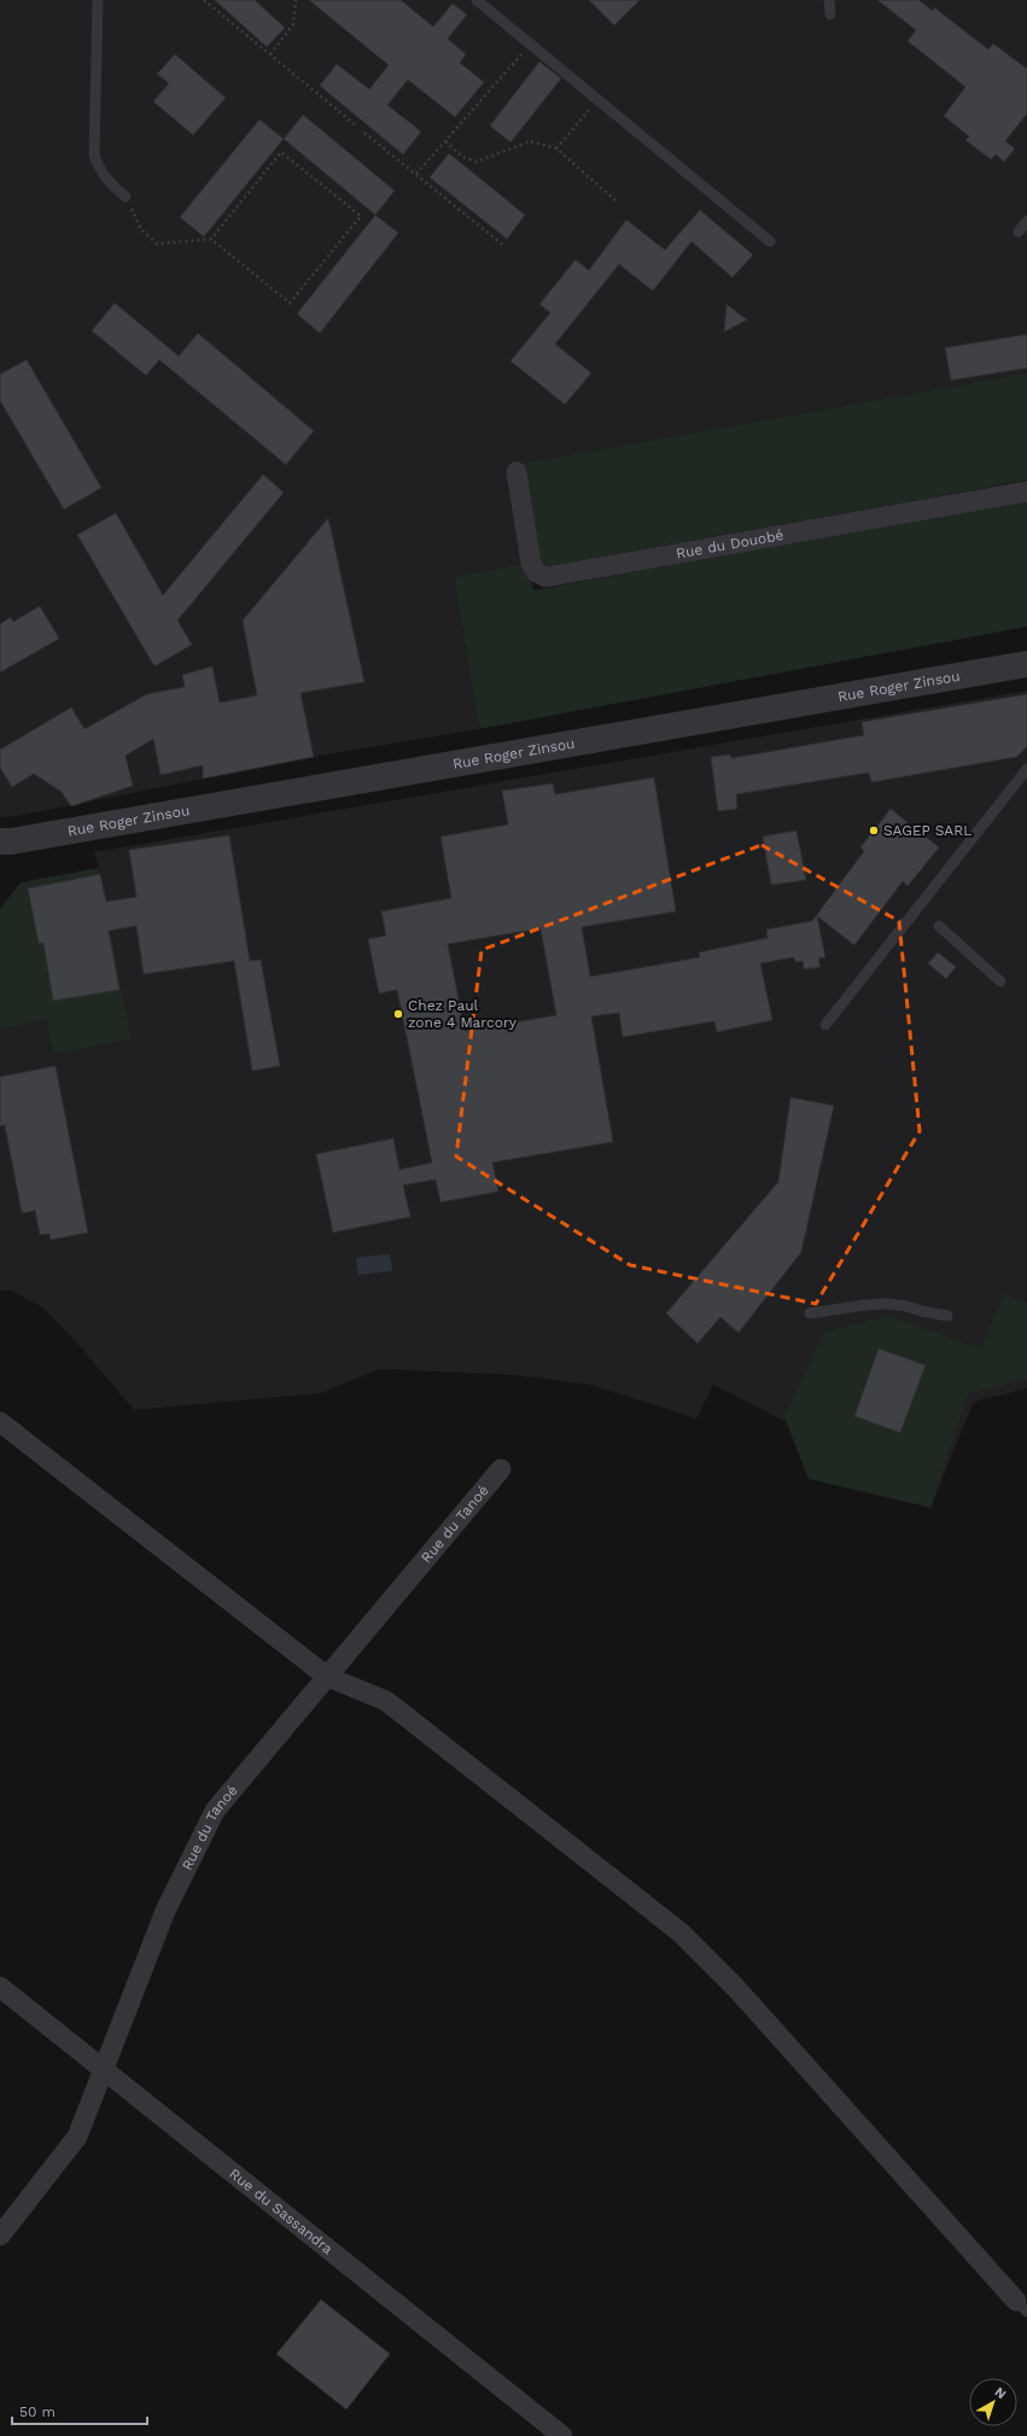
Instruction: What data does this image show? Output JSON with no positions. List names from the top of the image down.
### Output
{
  "streets": {
    "street": [
      "Rue du Douobé",
      "Rue Roger Zinsou",
      "Rue du Tanoé",
      "Rue du Sassandra"
    ]
  },
  "crossings": [
    ["Rue du Tanoé", "Rue du Sassandra"]
  ],
  "places": ["SAGEP SARL", "Chez Paul zone 4 Marcory"],
  "scale_bar": "50 m",
  "north": "top right"
}
